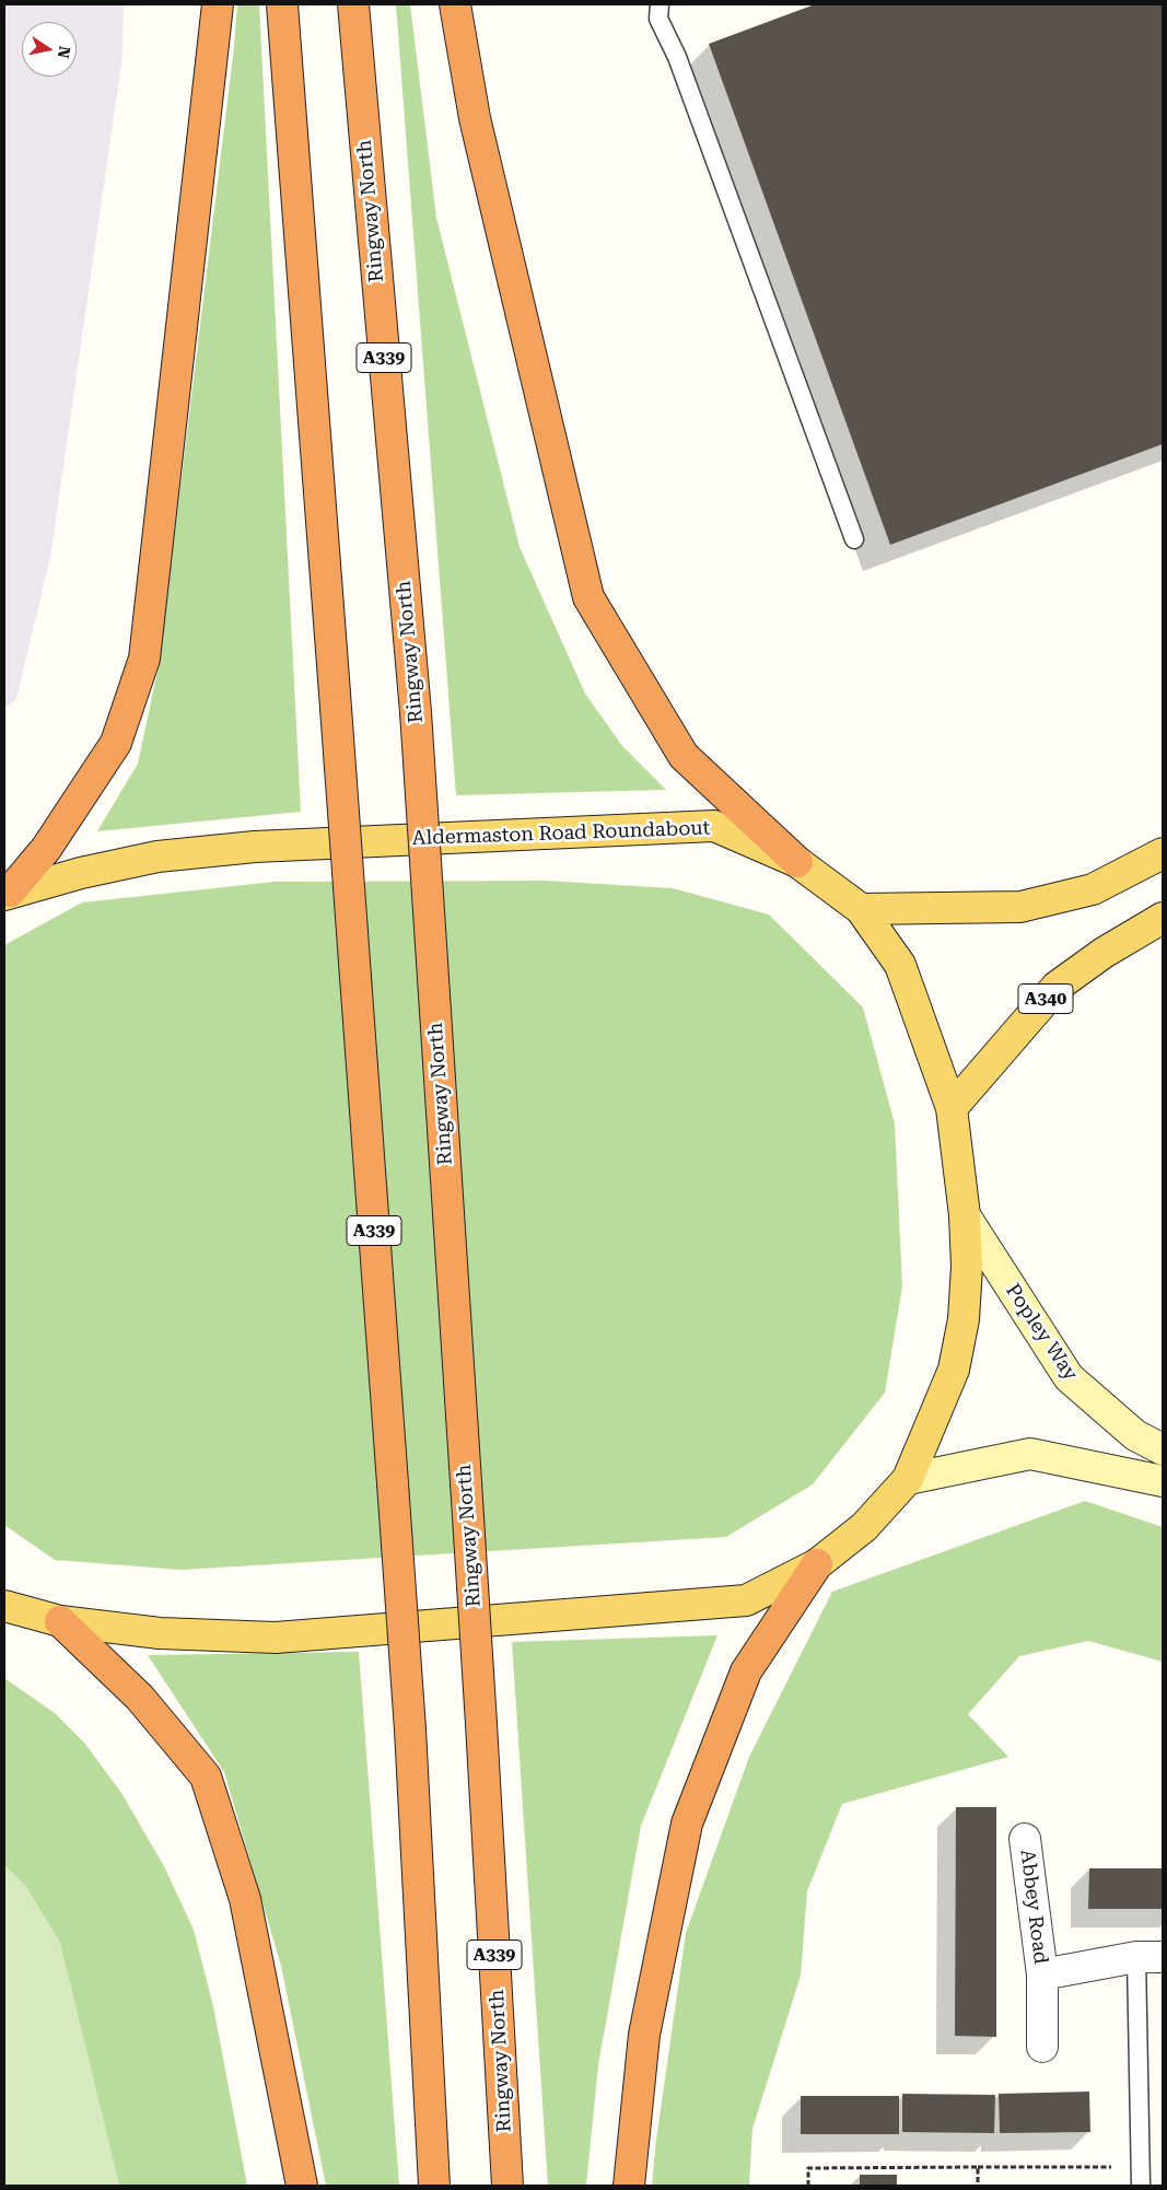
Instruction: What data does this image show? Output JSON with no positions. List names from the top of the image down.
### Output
{
  "streets": {
    "highway": ["Ringway North", "A339"],
    "main road": ["Aldermaston Road Roundabout", "A340"],
    "street": ["Popley Way", "Abbey Road"]
  },
  "crossings": [
    ["Aldermaston Road Roundabout", "A340"],
    ["Aldermaston Road Roundabout", "Popley Way"]
  ],
  "north": "right"
}
